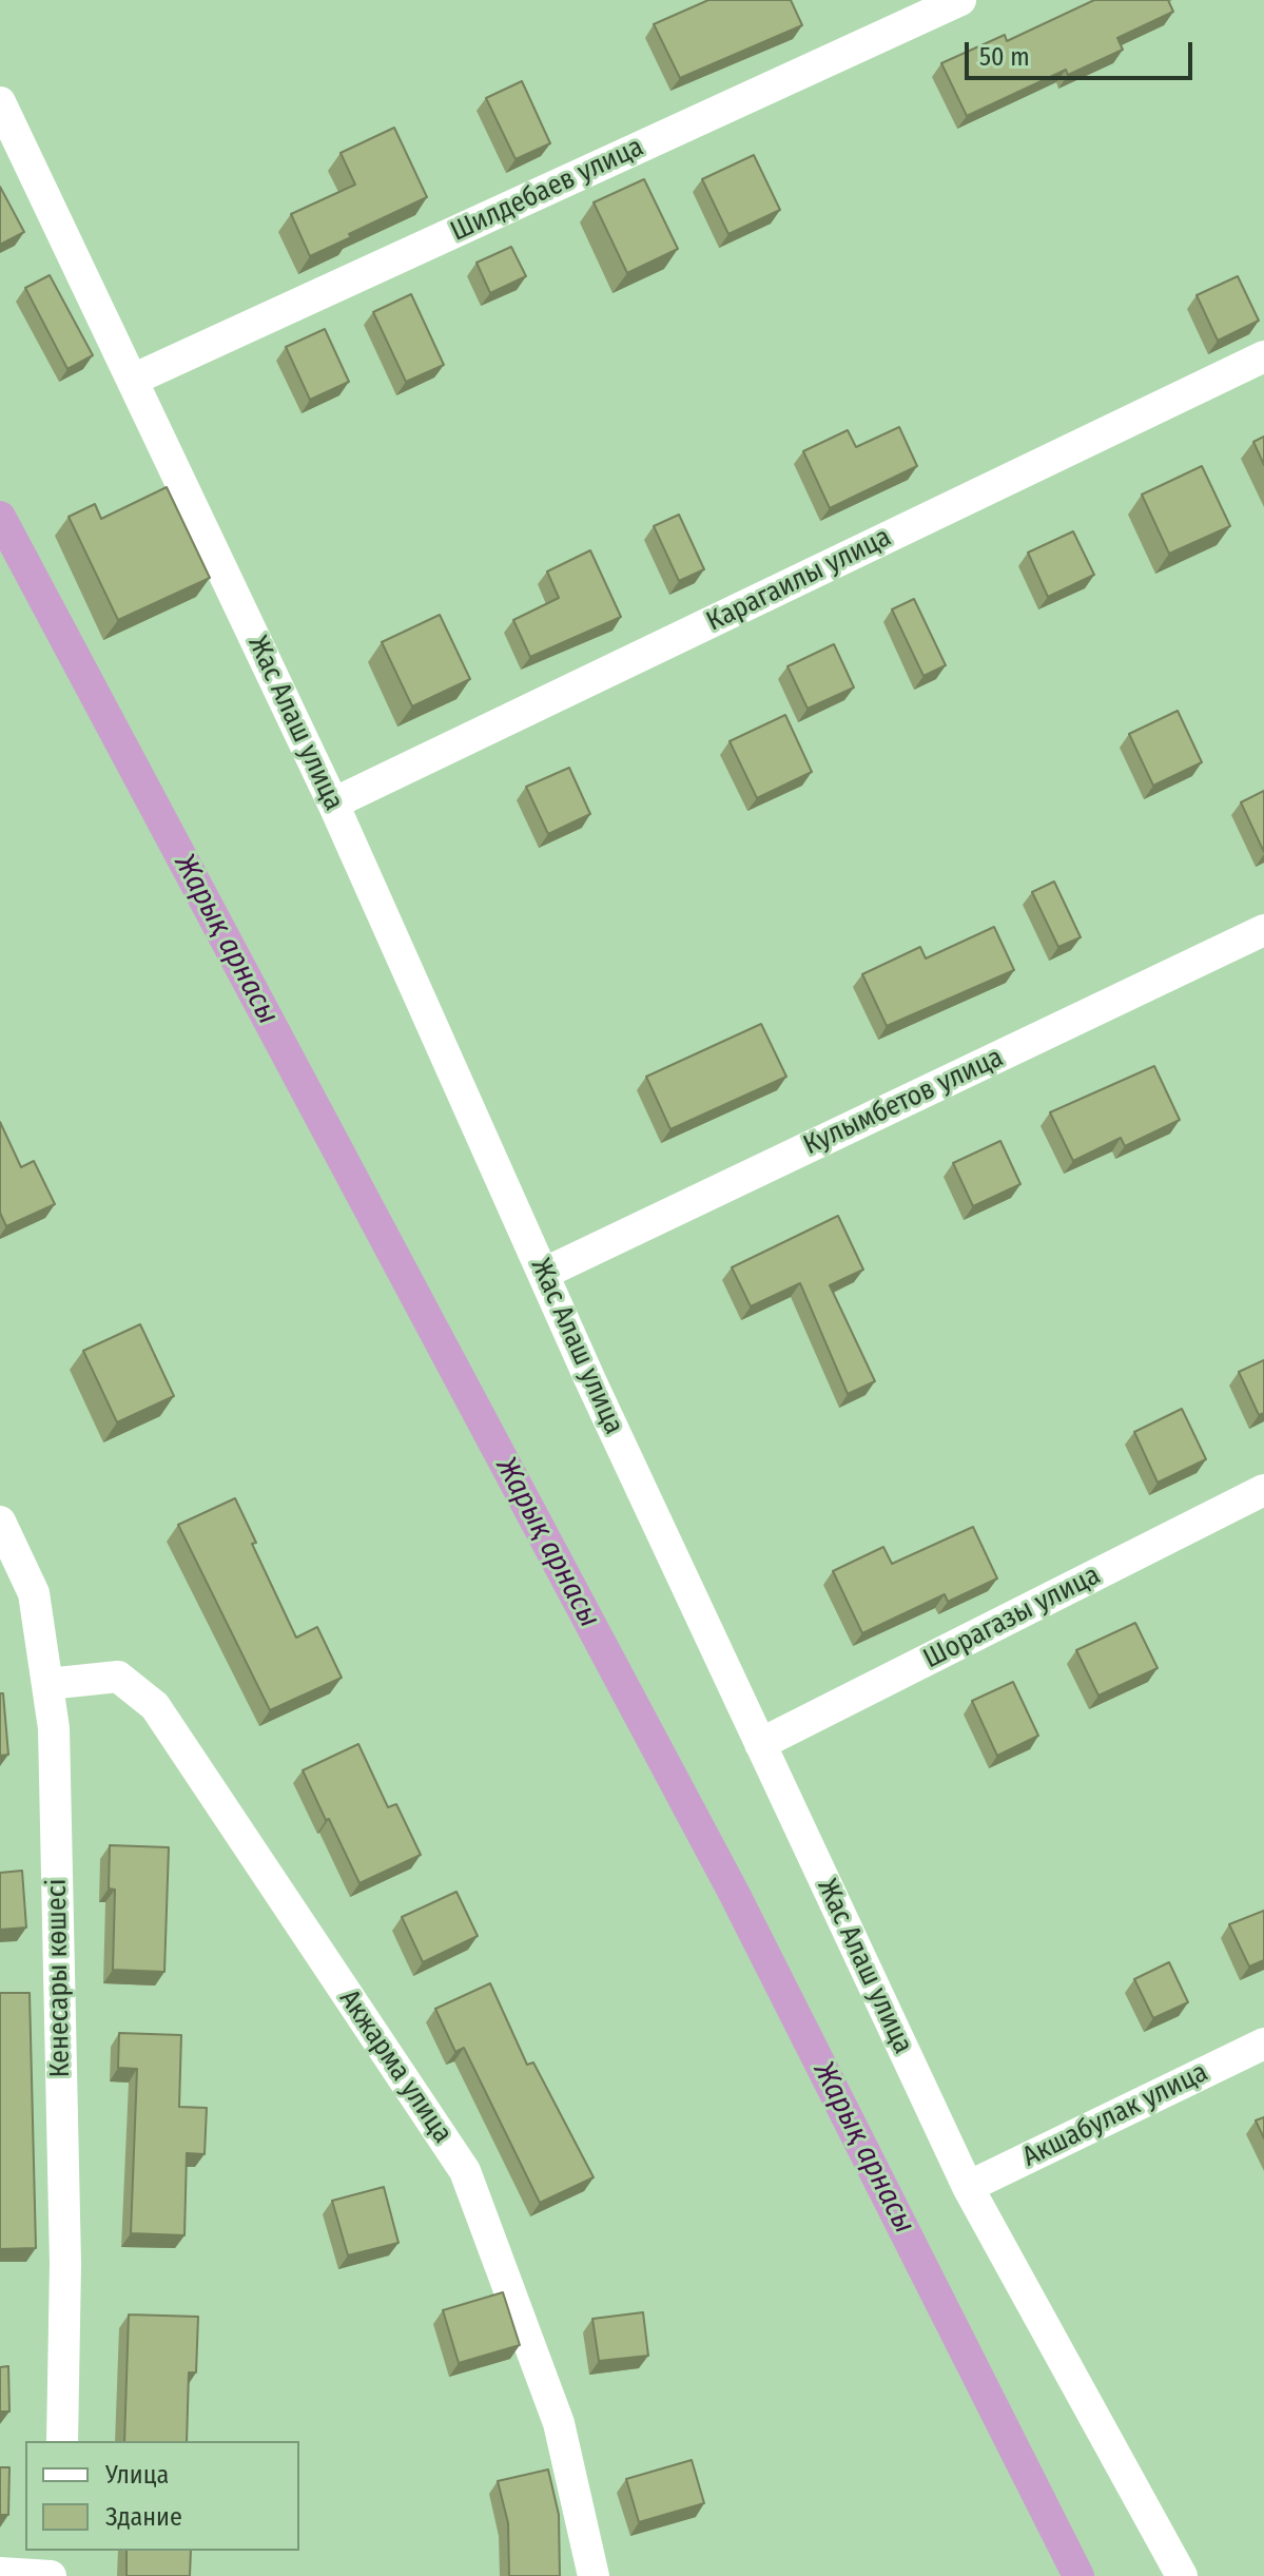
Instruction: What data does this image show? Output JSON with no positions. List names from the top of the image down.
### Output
{
  "streets": {
    "street": [
      "Шилдебаев улица",
      "Карагаилы улица",
      "Жас Алаш улица",
      "Кулымбетов улица",
      "Шорагазы улица",
      "Кенесары көшесі",
      "Акжарма улица",
      "Акшабулак улица"
    ]
  },
  "crossings": [
    ["Шилдебаев улица", "Жас Алаш улица"],
    ["Карагаилы улица", "Жас Алаш улица"],
    ["Жас Алаш улица", "Кулымбетов улица"],
    ["Жас Алаш улица", "Шорагазы улица"],
    ["Жас Алаш улица", "Акшабулак улица"],
    ["Кенесары көшесі", "Акжарма улица"]
  ],
  "water": ["Жарық арнасы"],
  "legend": ["Улица", "Здание"],
  "scale_bar": "50 m"
}
